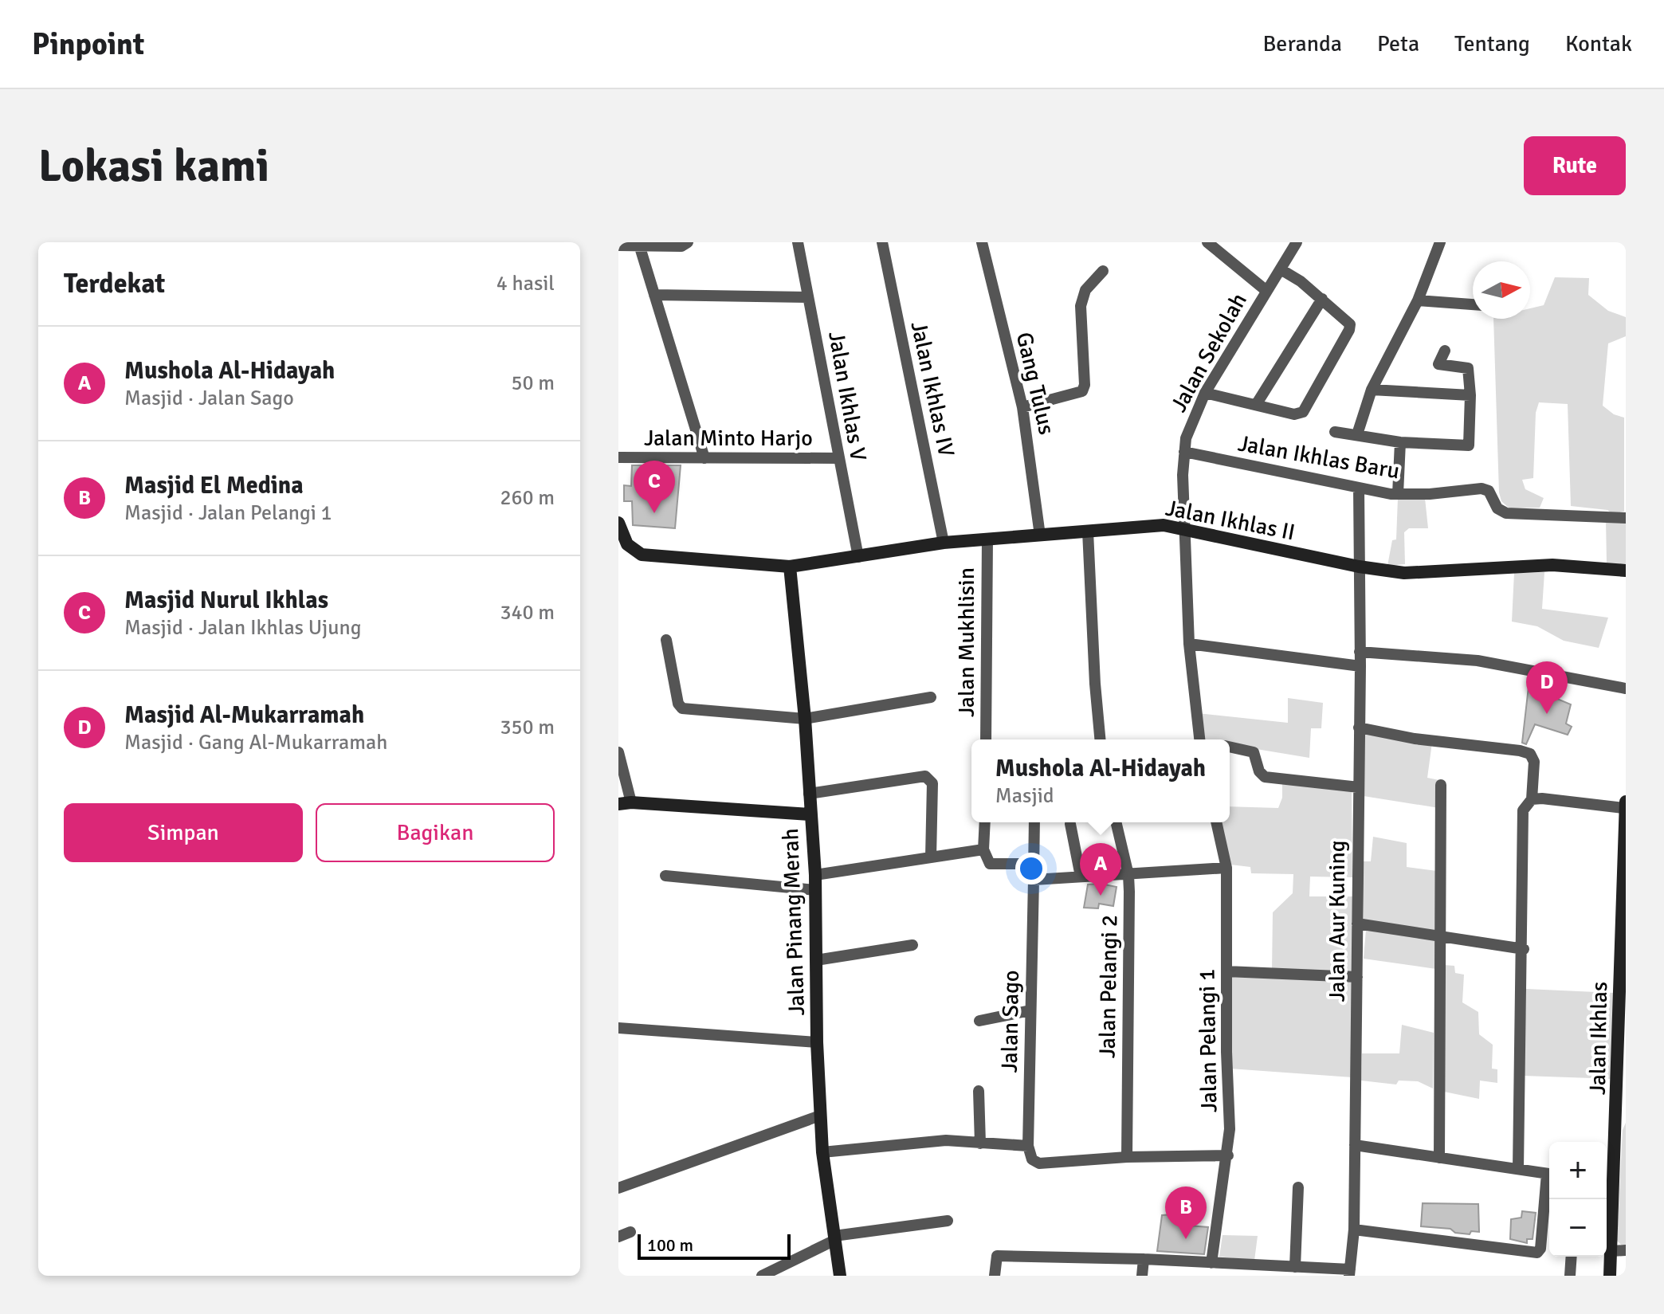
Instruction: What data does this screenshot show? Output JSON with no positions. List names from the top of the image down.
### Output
{
  "streets": {
    "street": [
      "Jalan Sekolah",
      "Gang Tulus",
      "Jalan Ikhlas IV",
      "Jalan Ikhlas V",
      "Jalan Minto Harjo",
      "Jalan Ikhlas Baru",
      "Jalan Ikhlas II",
      "Jalan Mukhlisin",
      "Jalan Aur Kuning",
      "Jalan Pinang Merah",
      "Jalan Pelangi 2",
      "Jalan Sago",
      "Jalan Ikhlas",
      "Jalan Pelangi 1"
    ]
  },
  "crossings": [
    ["Jalan Sekolah", "Jalan Ikhlas Baru"],
    ["Jalan Sekolah", "Jalan Ikhlas II"],
    ["Gang Tulus", "Jalan Ikhlas II"],
    ["Jalan Ikhlas IV", "Jalan Ikhlas II"],
    ["Jalan Ikhlas V", "Jalan Minto Harjo"],
    ["Jalan Ikhlas V", "Jalan Ikhlas II"],
    ["Jalan Ikhlas Baru", "Jalan Aur Kuning"],
    ["Jalan Ikhlas II", "Jalan Mukhlisin"],
    ["Jalan Ikhlas II", "Jalan Aur Kuning"],
    ["Jalan Ikhlas II", "Jalan Pinang Merah"]
  ],
  "scale_bar": "100 m",
  "north": "right",
  "page": {
    "header": "Pinpoint",
    "nav": [
      "Beranda",
      "Peta",
      "Tentang",
      "Kontak"
    ],
    "buttons": [
      "Rute",
      ["Simpan", "Bagikan"]
    ],
    "title": "Lokasi kami",
    "heading": ["Terdekat", "4 hasil"],
    "list": [
      {
        "mark": "A",
        "name": "Mushola Al-Hidayah",
        "note": "Masjid · Jalan Sago",
        "value": "50 m"
      },
      {
        "mark": "B",
        "name": "Masjid El Medina",
        "note": "Masjid · Jalan Pelangi 1",
        "value": "260 m"
      },
      {
        "mark": "C",
        "name": "Masjid Nurul Ikhlas",
        "note": "Masjid · Jalan Ikhlas Ujung",
        "value": "340 m"
      },
      {
        "mark": "D",
        "name": "Masjid Al-Mukarramah",
        "note": "Masjid · Gang Al-Mukarramah",
        "value": "350 m"
      }
    ],
    "pins": [
      "C",
      "D",
      "A",
      "B"
    ],
    "popup": ["Mushola Al-Hidayah", "Masjid"],
    "map_buttons": ["+", "−"],
    "scale": "100 m"
  }
}
